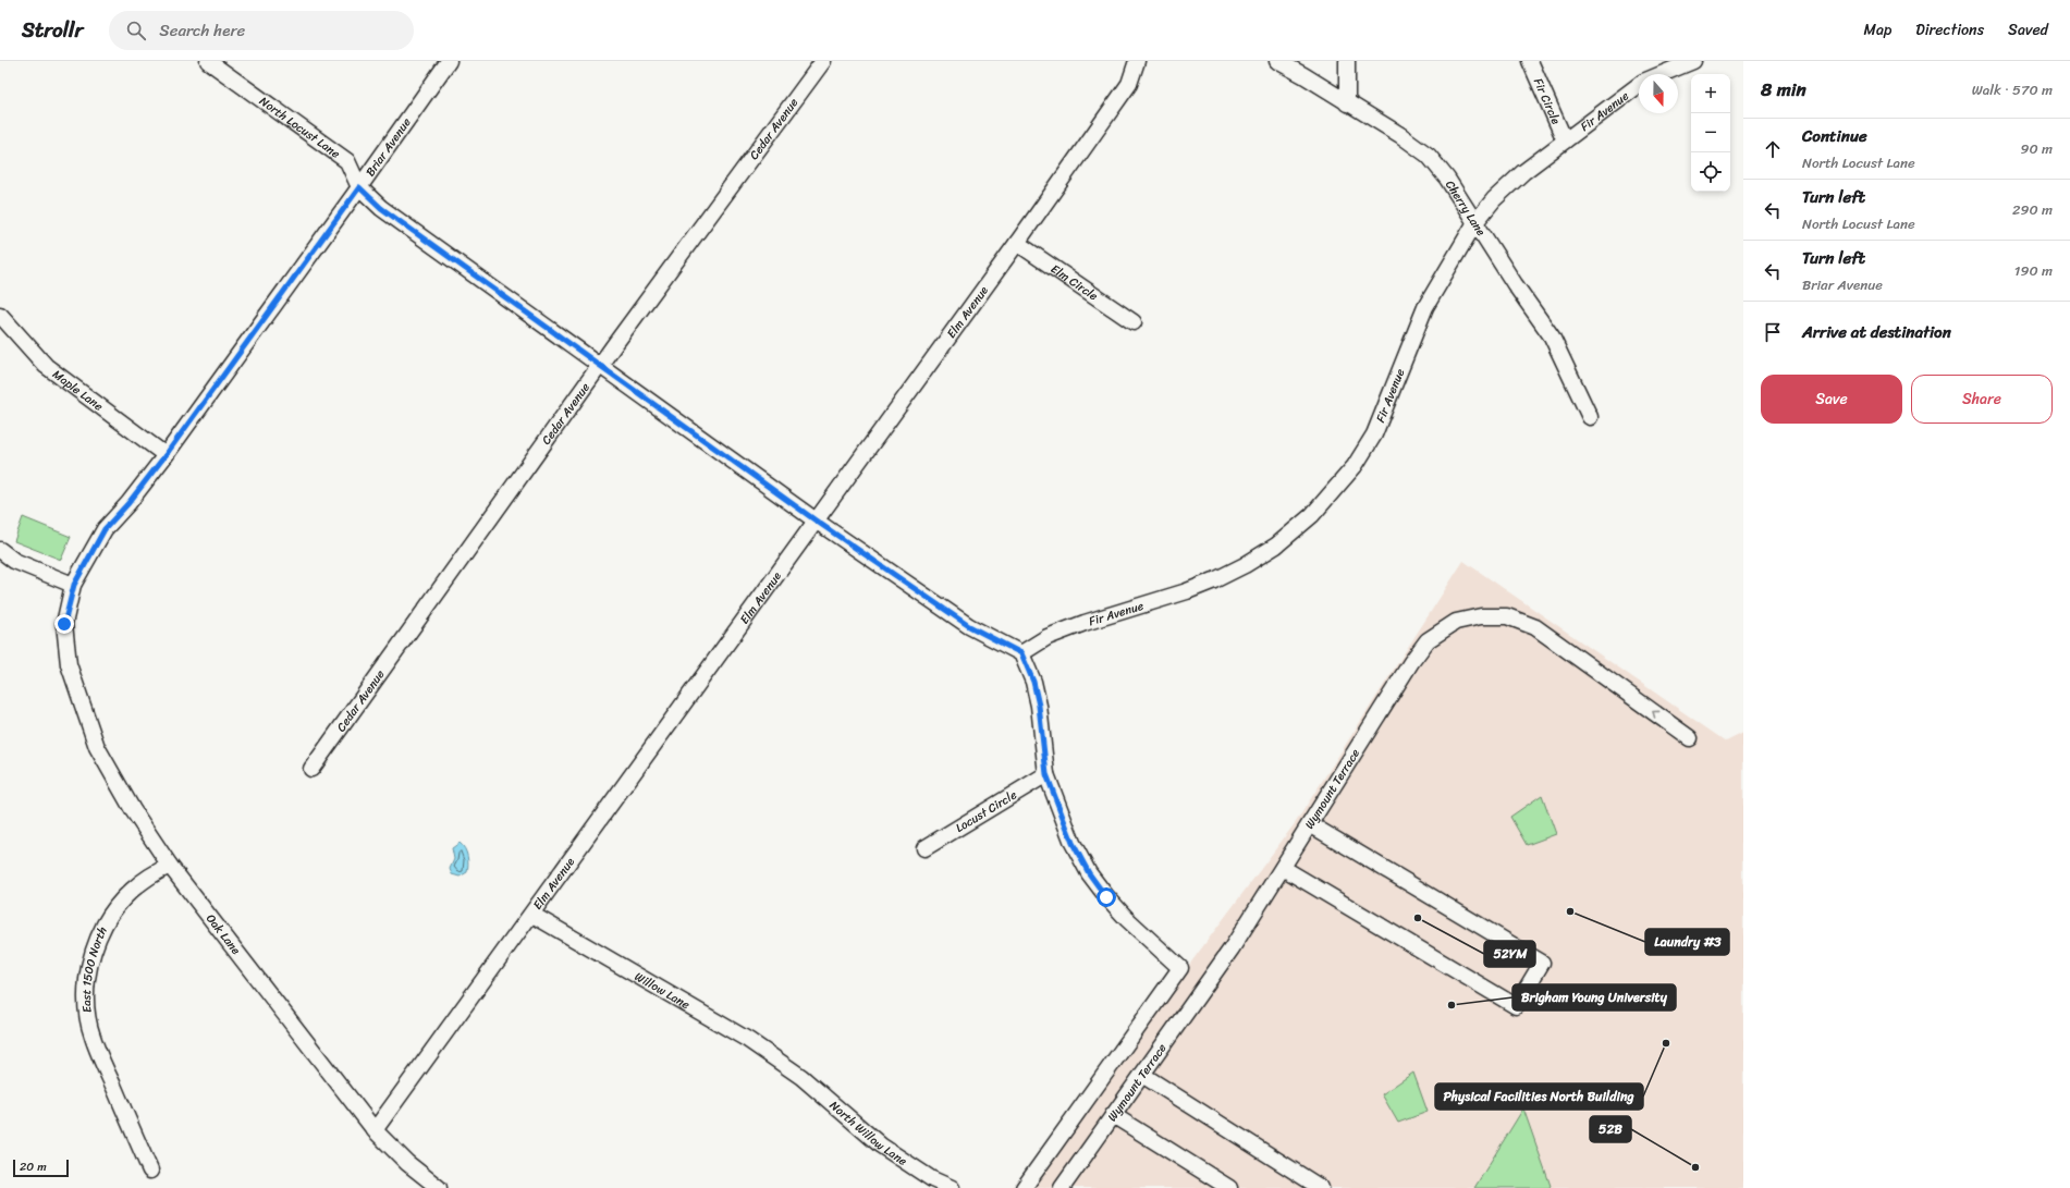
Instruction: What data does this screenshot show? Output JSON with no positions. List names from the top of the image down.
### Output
{
  "streets": {
    "street": [
      "Fir Circle",
      "Fir Avenue",
      "North Locust Lane",
      "Cedar Avenue",
      "Briar Avenue",
      "Cherry Lane",
      "Elm Circle",
      "Elm Avenue",
      "Maple Lane",
      "Wymount Terrace",
      "Locust Circle",
      "Oak Lane",
      "East 1500 North",
      "Willow Lane",
      "North Willow Lane"
    ]
  },
  "crossings": [
    ["Fir Circle", "Fir Avenue"],
    ["Fir Avenue", "North Locust Lane"],
    ["Fir Avenue", "Cherry Lane"],
    ["North Locust Lane", "Cedar Avenue"],
    ["North Locust Lane", "Briar Avenue"],
    ["North Locust Lane", "Elm Avenue"],
    ["Briar Avenue", "Maple Lane"],
    ["Briar Avenue", "Oak Lane"],
    ["Elm Circle", "Elm Avenue"],
    ["Elm Avenue", "Oak Lane"],
    ["Elm Avenue", "Willow Lane"],
    ["Oak Lane", "East 1500 North"],
    ["Willow Lane", "North Willow Lane"]
  ],
  "places": [
    "Laundry #3",
    "52YM",
    "Brigham Young University",
    "Physical Facilities North Building",
    "52B"
  ],
  "scale_bar": "20 m",
  "north": "bottom",
  "page": {
    "header": "Strollr",
    "search": "Search here",
    "nav": ["Map", "Directions", "Saved"],
    "heading": ["8 min", "Walk · 570 m"],
    "map_buttons": ["+", "−"],
    "list": [
      ["Continue", "North Locust Lane", "90 m"],
      ["Turn left", "North Locust Lane", "290 m"],
      ["Turn left", "Briar Avenue", "190 m"],
      "Arrive at destination"
    ],
    "buttons": ["Save", "Share"],
    "scale": "20 m"
  }
}
